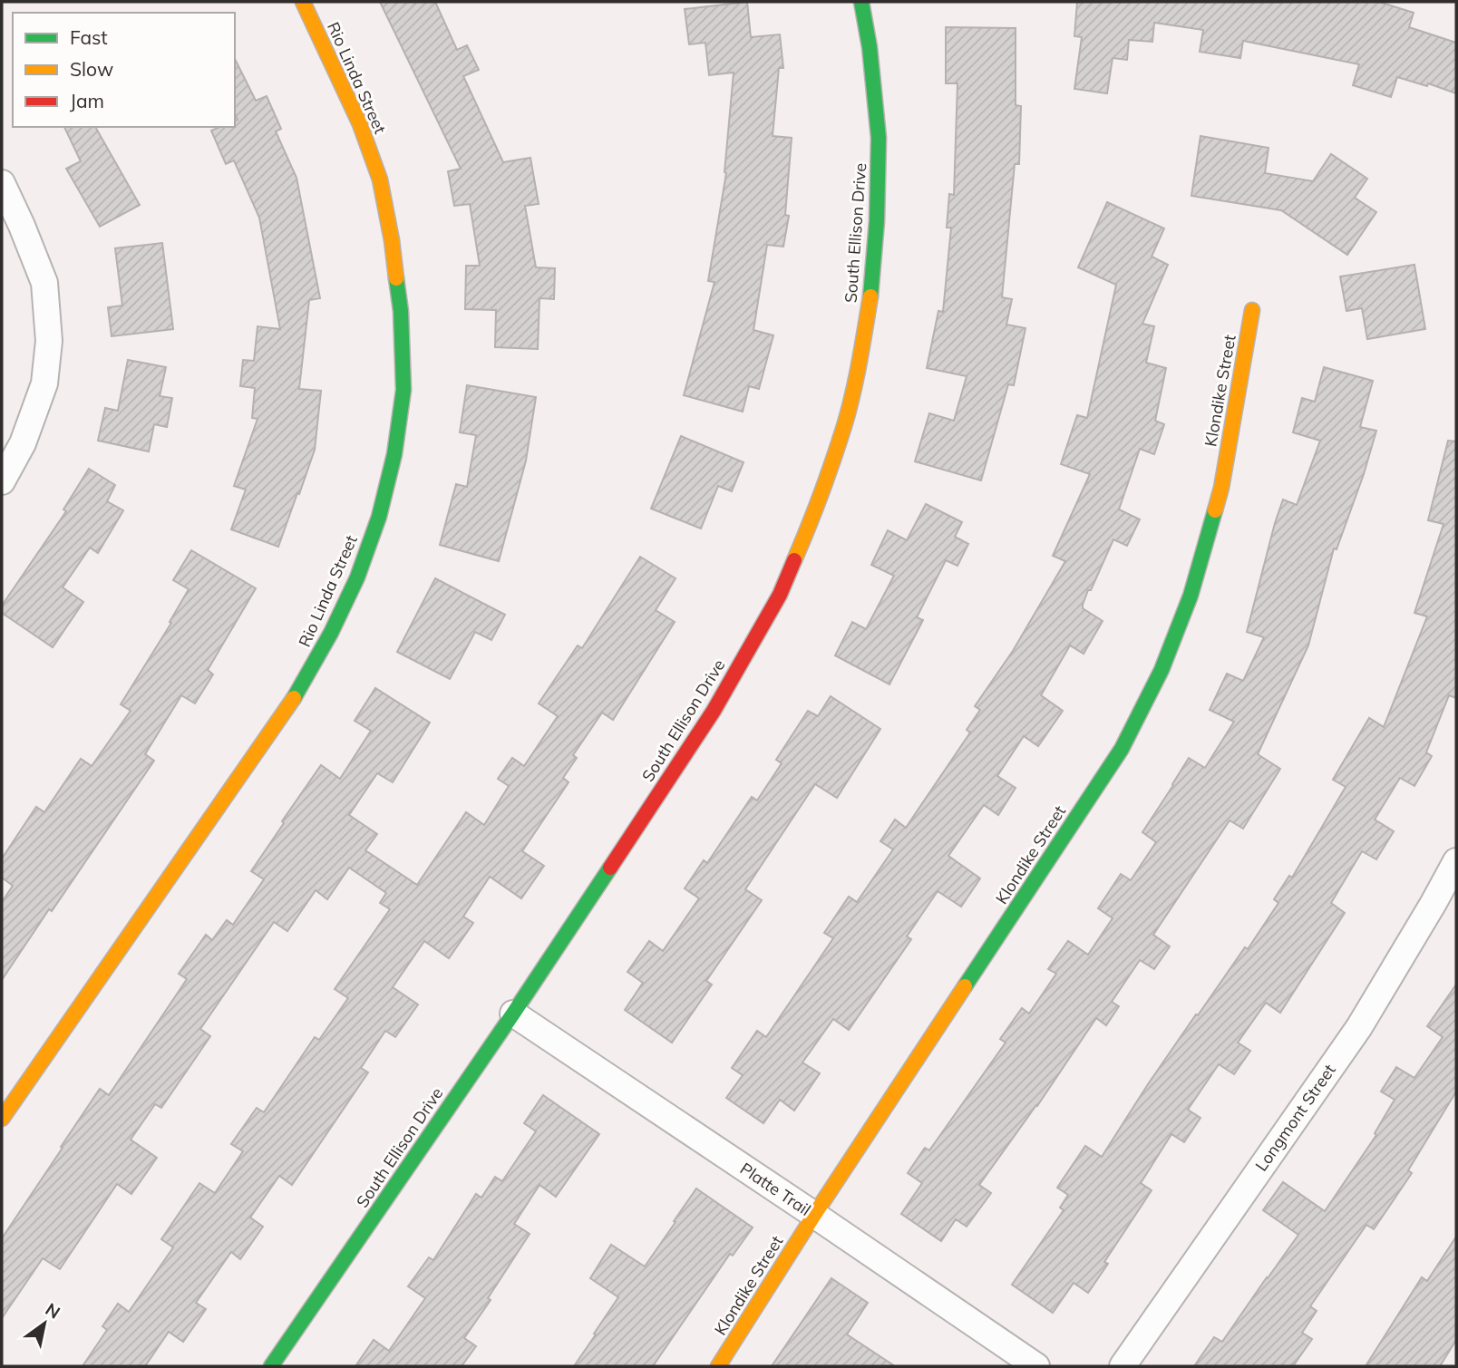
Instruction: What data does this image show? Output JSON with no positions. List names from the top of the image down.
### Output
{
  "streets": {
    "street": [
      "Rio Linda Street",
      "South Ellison Drive",
      "Klondike Street",
      "Longmont Street",
      "Platte Trail"
    ]
  },
  "crossings": [
    ["South Ellison Drive", "Platte Trail"],
    ["Klondike Street", "Platte Trail"]
  ],
  "legend": ["Fast", "Slow", "Jam"],
  "north": "top right"
}
